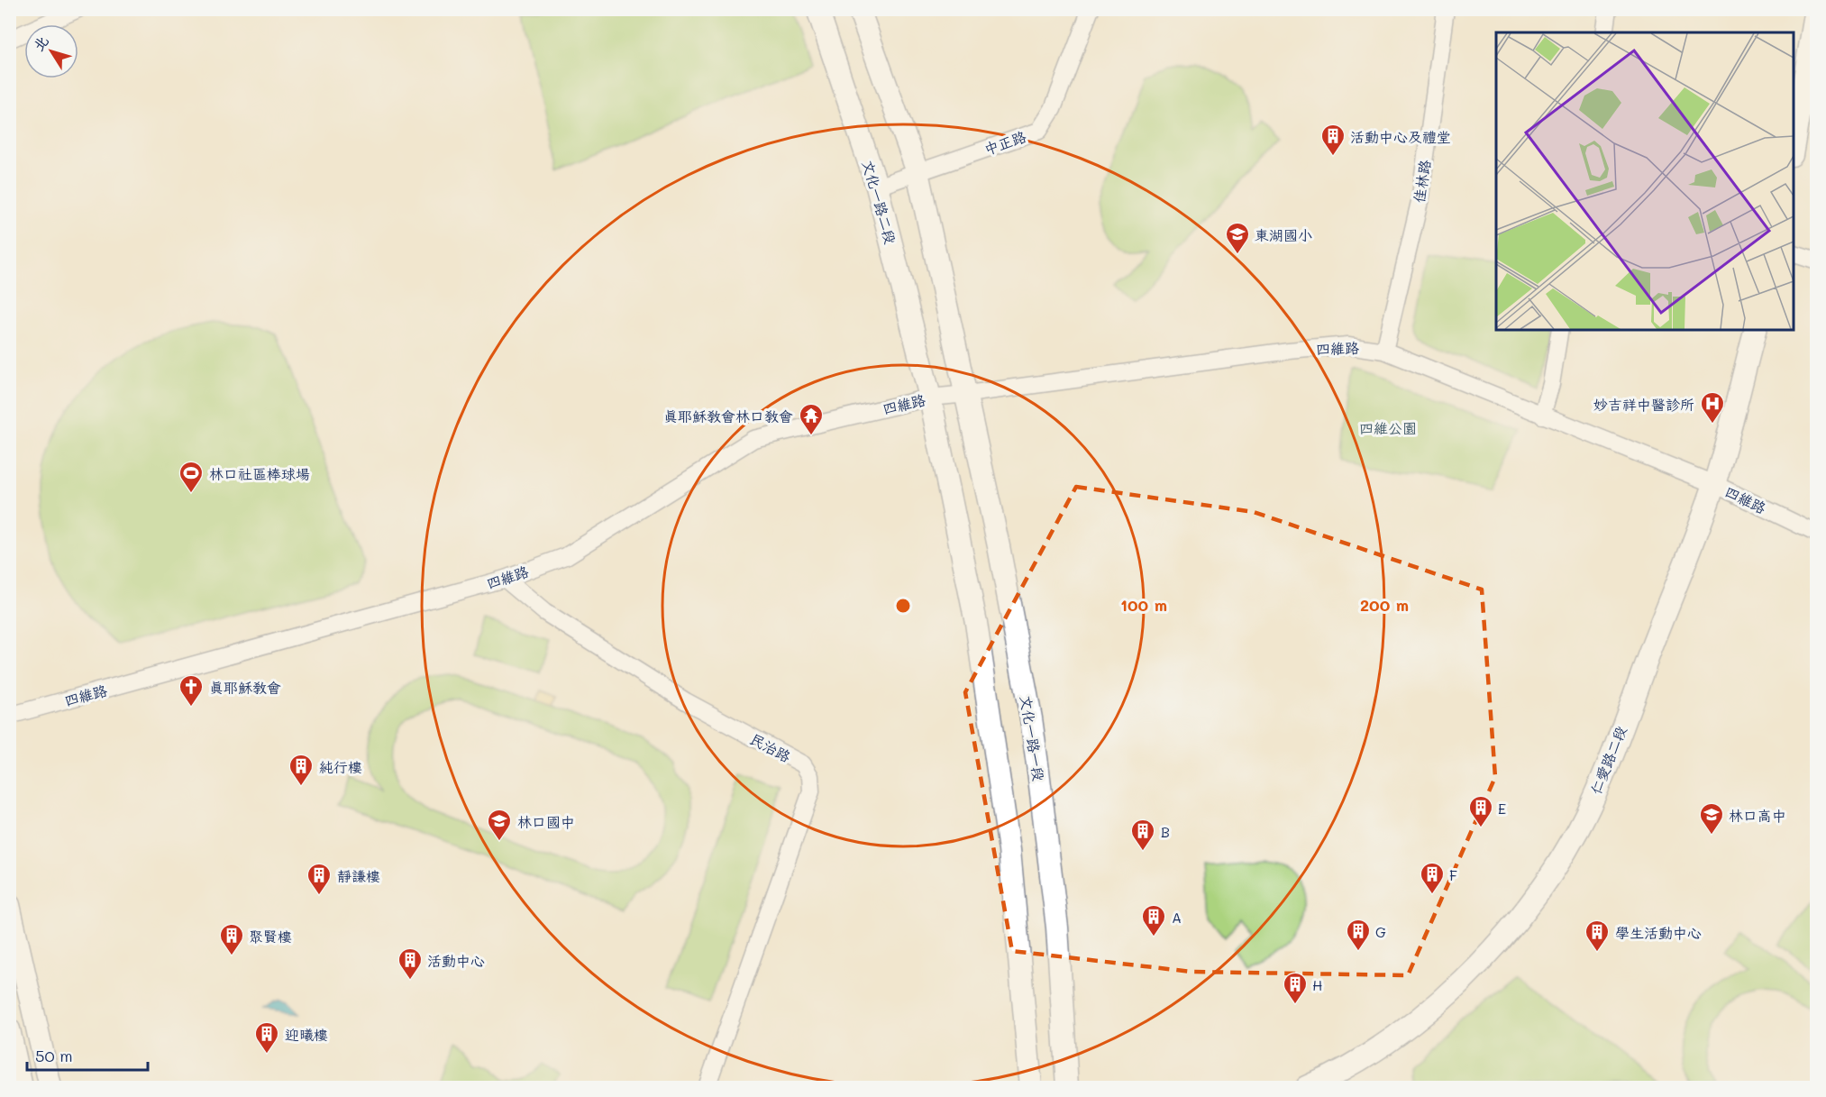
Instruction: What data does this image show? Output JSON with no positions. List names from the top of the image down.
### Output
{
  "streets": {
    "main road": ["文化一路二段", "文化一路一段", "仁愛路二段"],
    "street": [
      "中正路",
      "佳林路",
      "四維路",
      "民治路"
    ]
  },
  "crossings": [
    ["中正路", "文化一路二段"],
    ["佳林路", "四維路"],
    ["文化一路二段", "四維路"],
    ["四維路", "文化一路一段"],
    ["四維路", "民治路"],
    ["四維路", "仁愛路二段"]
  ],
  "parks": ["四維公園"],
  "places": {
    "building": [
      "活動中心及禮堂",
      "純行樓",
      "E",
      "B",
      "F",
      "靜謙樓",
      "A",
      "G",
      "學生活動中心",
      "聚賢樓",
      "活動中心",
      "H",
      "迎曦樓"
    ],
    "school or university": ["東湖國小", "林口高中", "林口國中"],
    "hospital": ["妙吉祥中醫診所"],
    "temple": ["真耶穌教會林口教會"],
    "sports": ["林口社區棒球場"],
    "church": ["真耶穌教會"]
  },
  "scale_bar": "50 m",
  "north": "top left",
  "rings": ["100 m", "200 m"]
}
